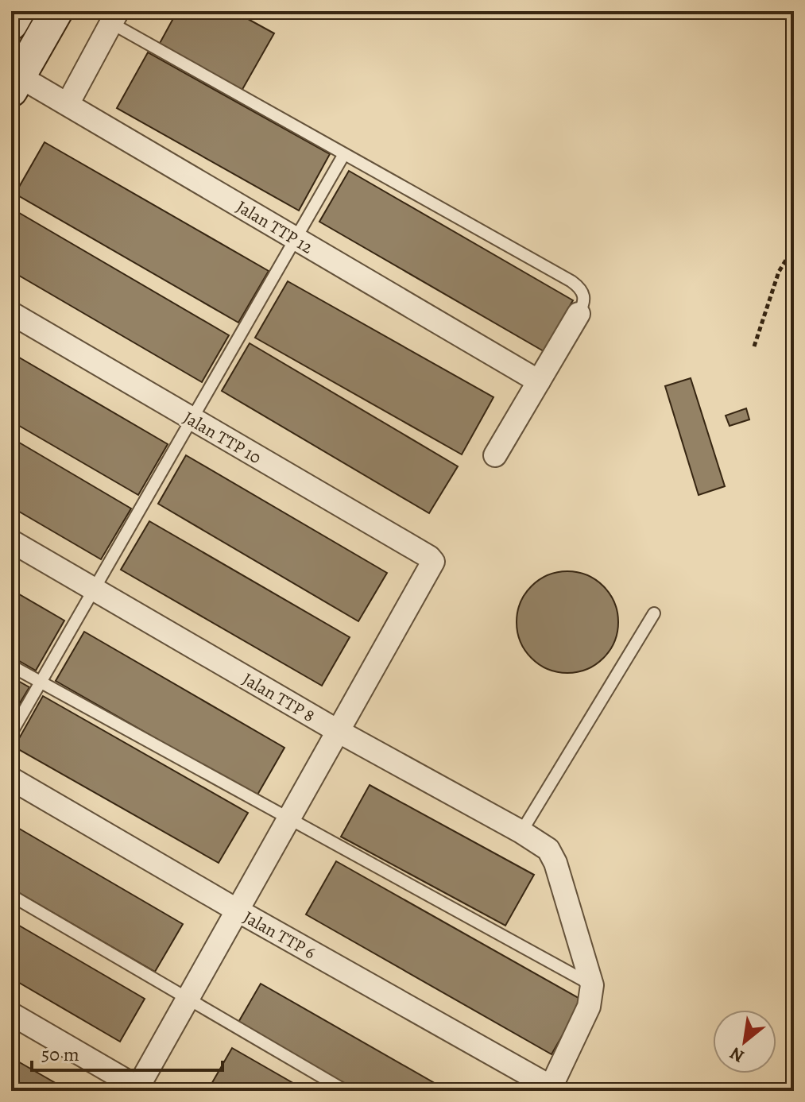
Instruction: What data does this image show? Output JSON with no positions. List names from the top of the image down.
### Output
{
  "streets": {
    "street": [
      "Jalan TTP 12",
      "Jalan TTP 10",
      "Jalan TTP 8",
      "Jalan TTP 6"
    ]
  },
  "crossings": [
    ["Jalan TTP 10", "Jalan TTP 8"]
  ],
  "scale_bar": "50 m",
  "north": "bottom left"
}
